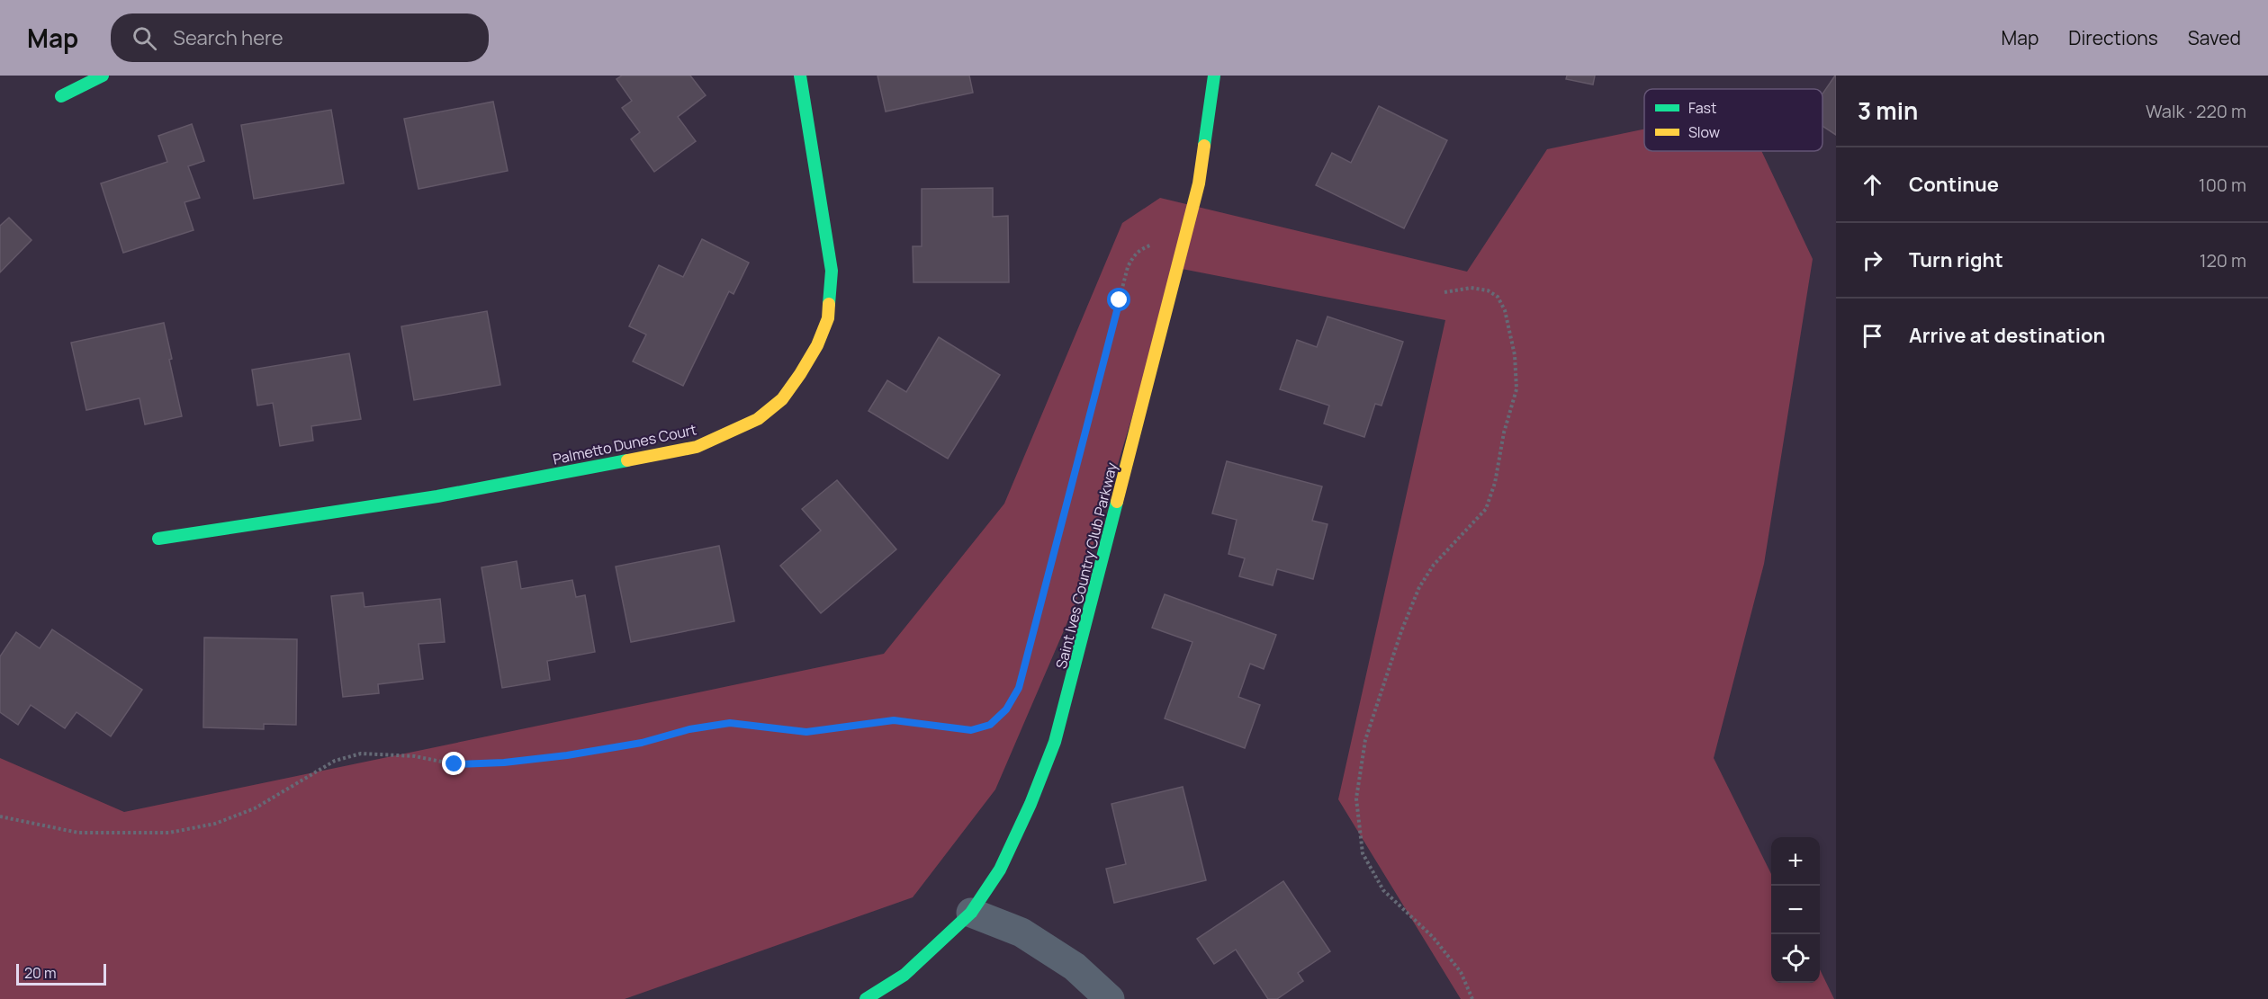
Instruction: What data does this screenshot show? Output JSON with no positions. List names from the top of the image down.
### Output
{
  "streets": {
    "street": ["Palmetto Dunes Court", "Saint Ives Country Club Parkway"]
  },
  "legend": ["Fast", "Slow"],
  "scale_bar": "20 m",
  "page": {
    "header": "Map",
    "search": "Search here",
    "nav": ["Map", "Directions", "Saved"],
    "heading": ["3 min", "Walk · 220 m"],
    "list": [
      ["Continue", "100 m"],
      ["Turn right", "120 m"],
      "Arrive at destination"
    ],
    "map_buttons": ["+", "−"],
    "scale": "20 m"
  }
}
